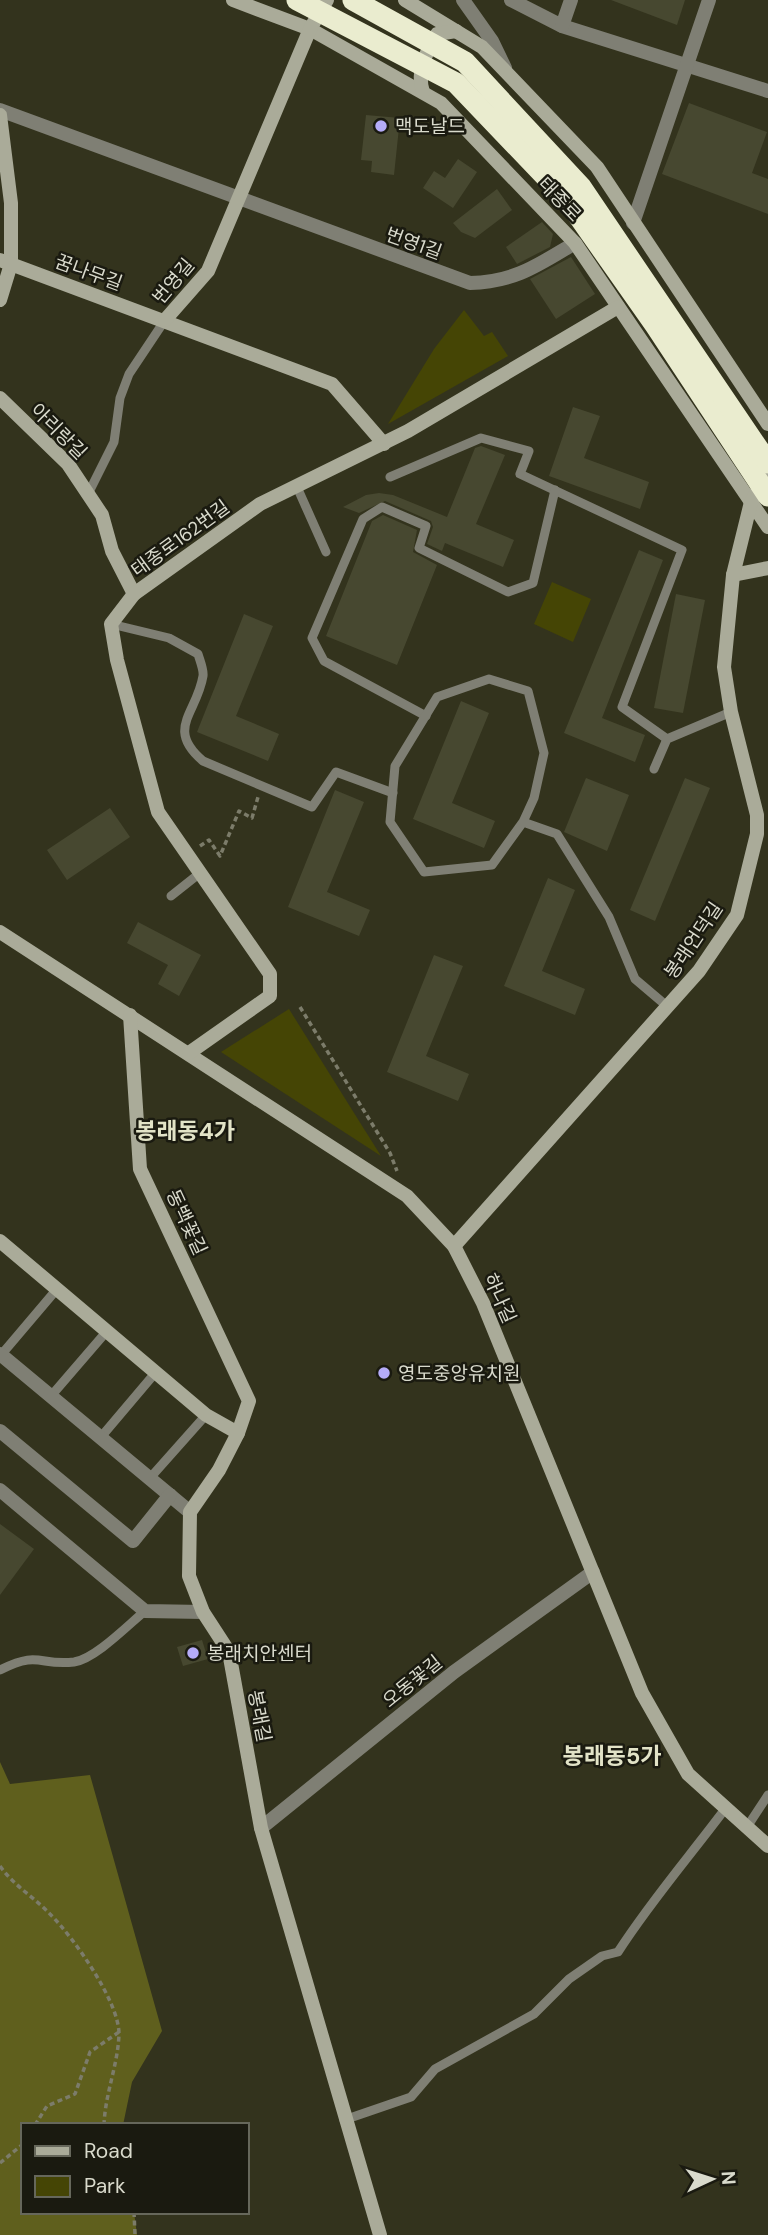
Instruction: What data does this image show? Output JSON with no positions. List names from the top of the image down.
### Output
{
  "streets": {
    "main road": [
      "태종로",
      "꿈나무길",
      "번영길",
      "아리랑길",
      "태종로162번길",
      "봉래언덕길",
      "동백꽃길",
      "하나길",
      "봉래길"
    ],
    "street": ["번영1길", "오동꽃길"]
  },
  "crossings": [
    ["태종로", "번영1길"],
    ["태종로", "번영길"],
    ["태종로", "태종로162번길"],
    ["태종로", "봉래언덕길"],
    ["번영1길", "번영길"],
    ["꿈나무길", "번영길"],
    ["꿈나무길", "아리랑길"],
    ["번영길", "아리랑길"],
    ["번영길", "태종로162번길"],
    ["아리랑길", "태종로162번길"],
    ["봉래언덕길", "하나길"],
    ["동백꽃길", "하나길"],
    ["하나길", "오동꽃길"],
    ["오동꽃길", "봉래길"]
  ],
  "districts": ["봉래동4가", "봉래동5가"],
  "places": ["맥도날드", "영도중앙유치원", "봉래치안센터"],
  "legend": ["Road", "Park"],
  "north": "right"
}
